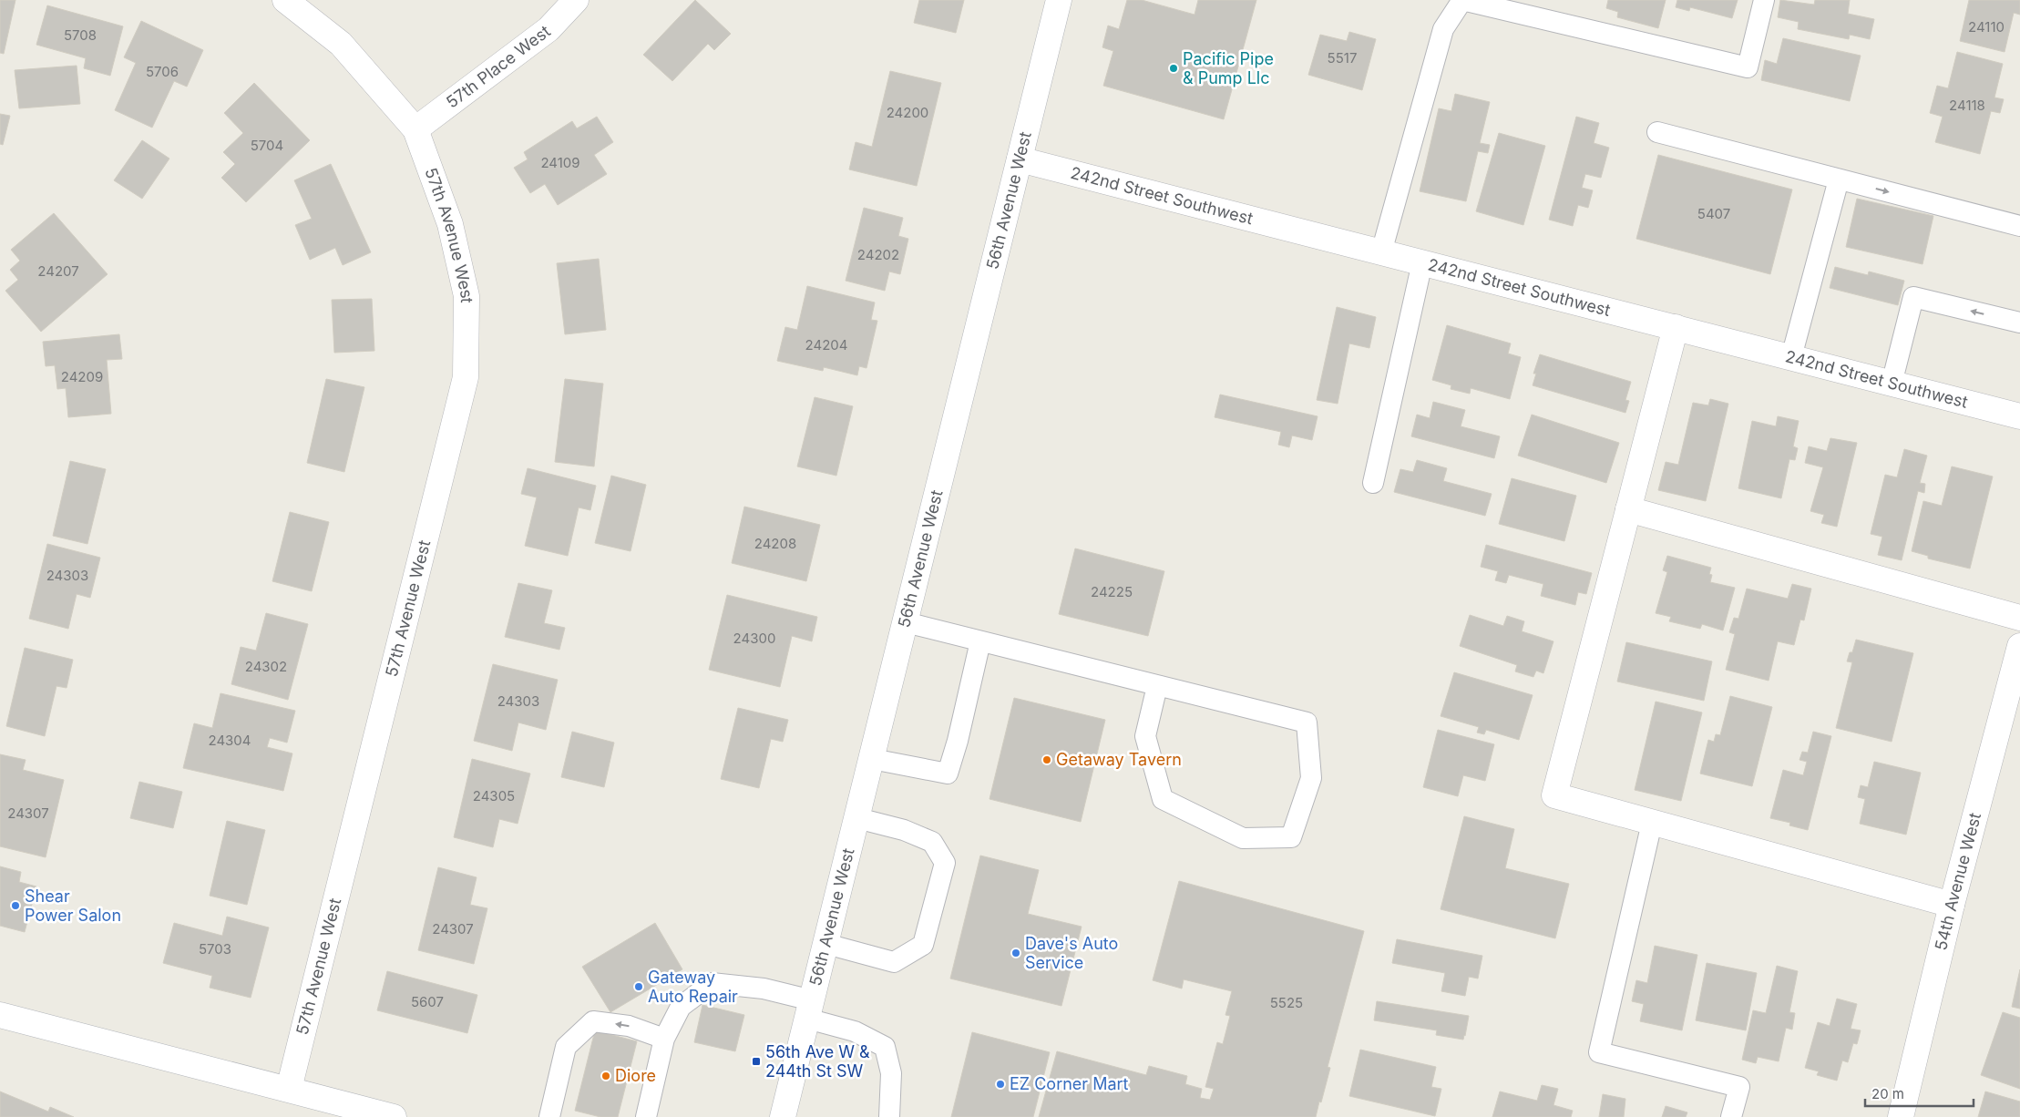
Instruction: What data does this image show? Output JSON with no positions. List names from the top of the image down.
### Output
{
  "streets": {
    "street": [
      "57th Place West",
      "242nd Street Southwest",
      "56th Avenue West",
      "57th Avenue West",
      "54th Avenue West"
    ]
  },
  "crossings": [
    ["57th Place West", "57th Avenue West"],
    ["242nd Street Southwest", "56th Avenue West"]
  ],
  "places": {
    "other": [
      "Pacific Pipe & Pump Llc",
      "Getaway Tavern",
      "Shear Power Salon",
      "Dave's Auto Service",
      "Gateway Auto Repair",
      "Diore",
      "EZ Corner Mart"
    ],
    "transit": ["56th Ave W & 244th St SW"]
  },
  "house_numbers": [
    "24110",
    "5708",
    "5517",
    "5706",
    "24118",
    "24200",
    "5704",
    "24109",
    "5407",
    "24202",
    "24207",
    "24204",
    "24209",
    "24208",
    "24303",
    "24225",
    "24300",
    "24302",
    "24303",
    "24304",
    "24305",
    "24307",
    "24307",
    "5703",
    "5607",
    "5525"
  ],
  "scale_bar": "20 m"
}
